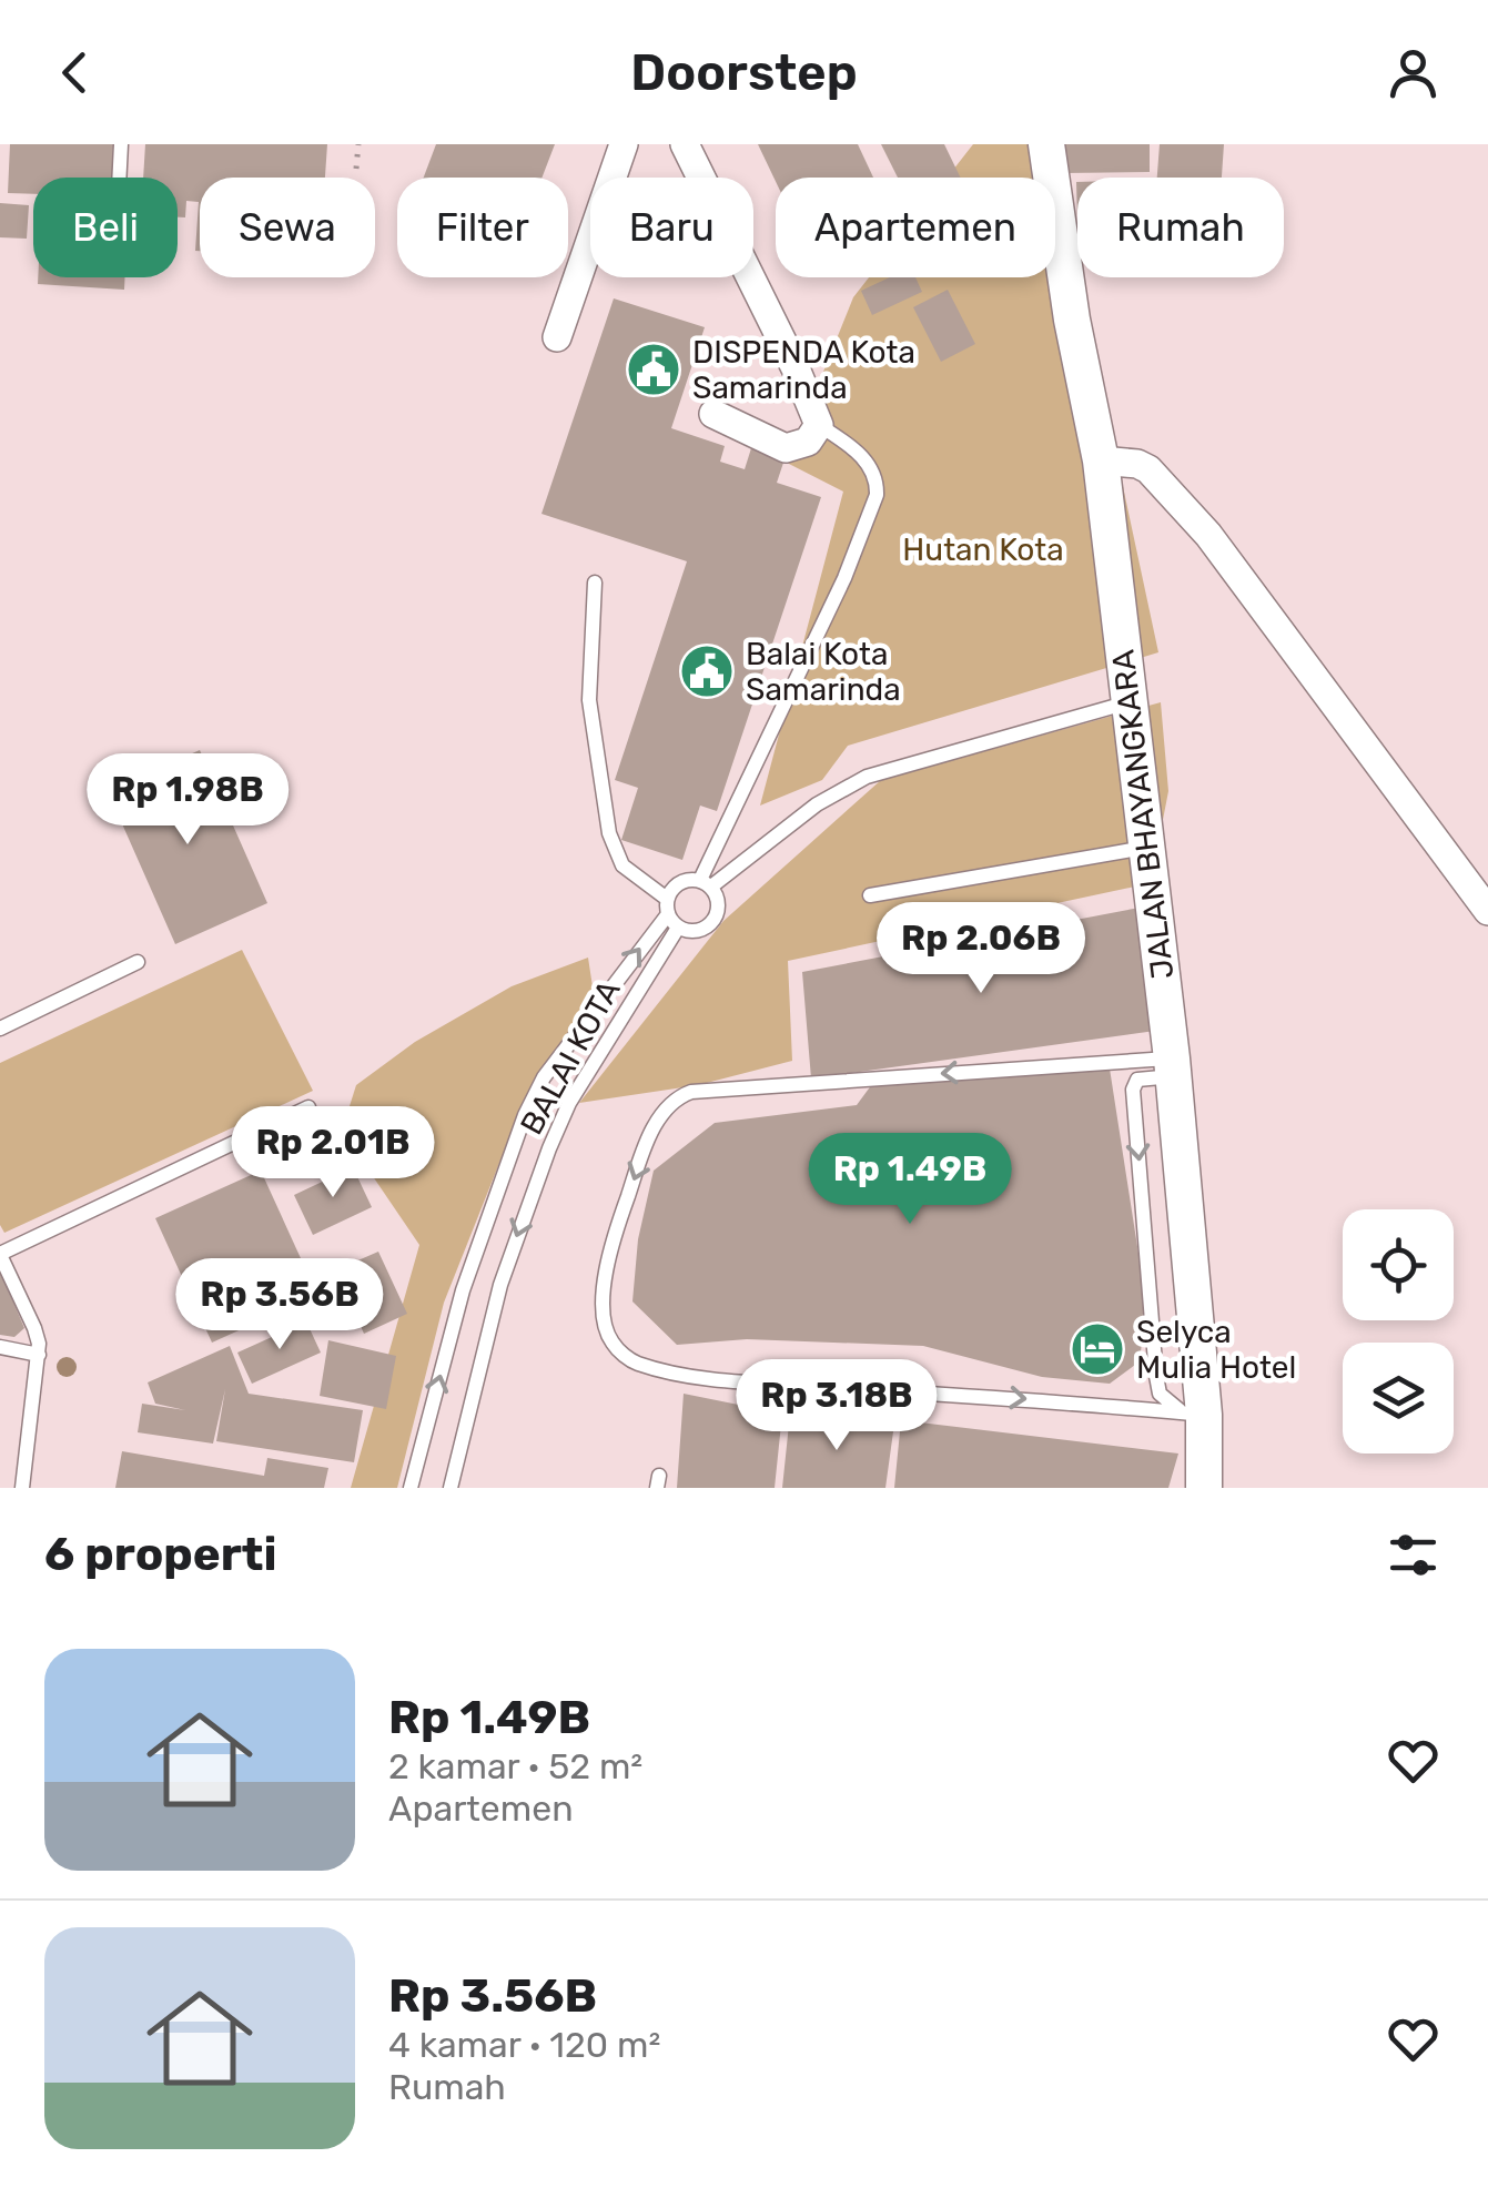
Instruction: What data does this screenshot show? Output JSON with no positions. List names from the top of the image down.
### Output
{
  "streets": {
    "street": ["JALAN BHAYANGKARA"],
    "lane": ["BALAI KOTA"]
  },
  "parks": ["Hutan Kota"],
  "places": {
    "public building": ["DISPENDA Kota Samarinda", "Balai Kota Samarinda"],
    "hotel": ["Selyca Mulia Hotel"]
  },
  "page": {
    "header": "Doorstep",
    "chip": [
      "Beli",
      "Sewa",
      "Filter",
      "Baru",
      "Apartemen",
      "Rumah"
    ],
    "price": [
      "Rp 1.98B",
      "Rp 2.06B",
      "Rp 2.01B",
      "Rp 1.49B",
      "Rp 3.56B",
      "Rp 3.18B"
    ],
    "heading": "6 properti",
    "list": [
      {
        "name": "Rp 1.49B",
        "note": "2 kamar · 52 m² · Apartemen"
      },
      {
        "name": "Rp 3.56B",
        "note": "4 kamar · 120 m² · Rumah"
      }
    ]
  }
}
